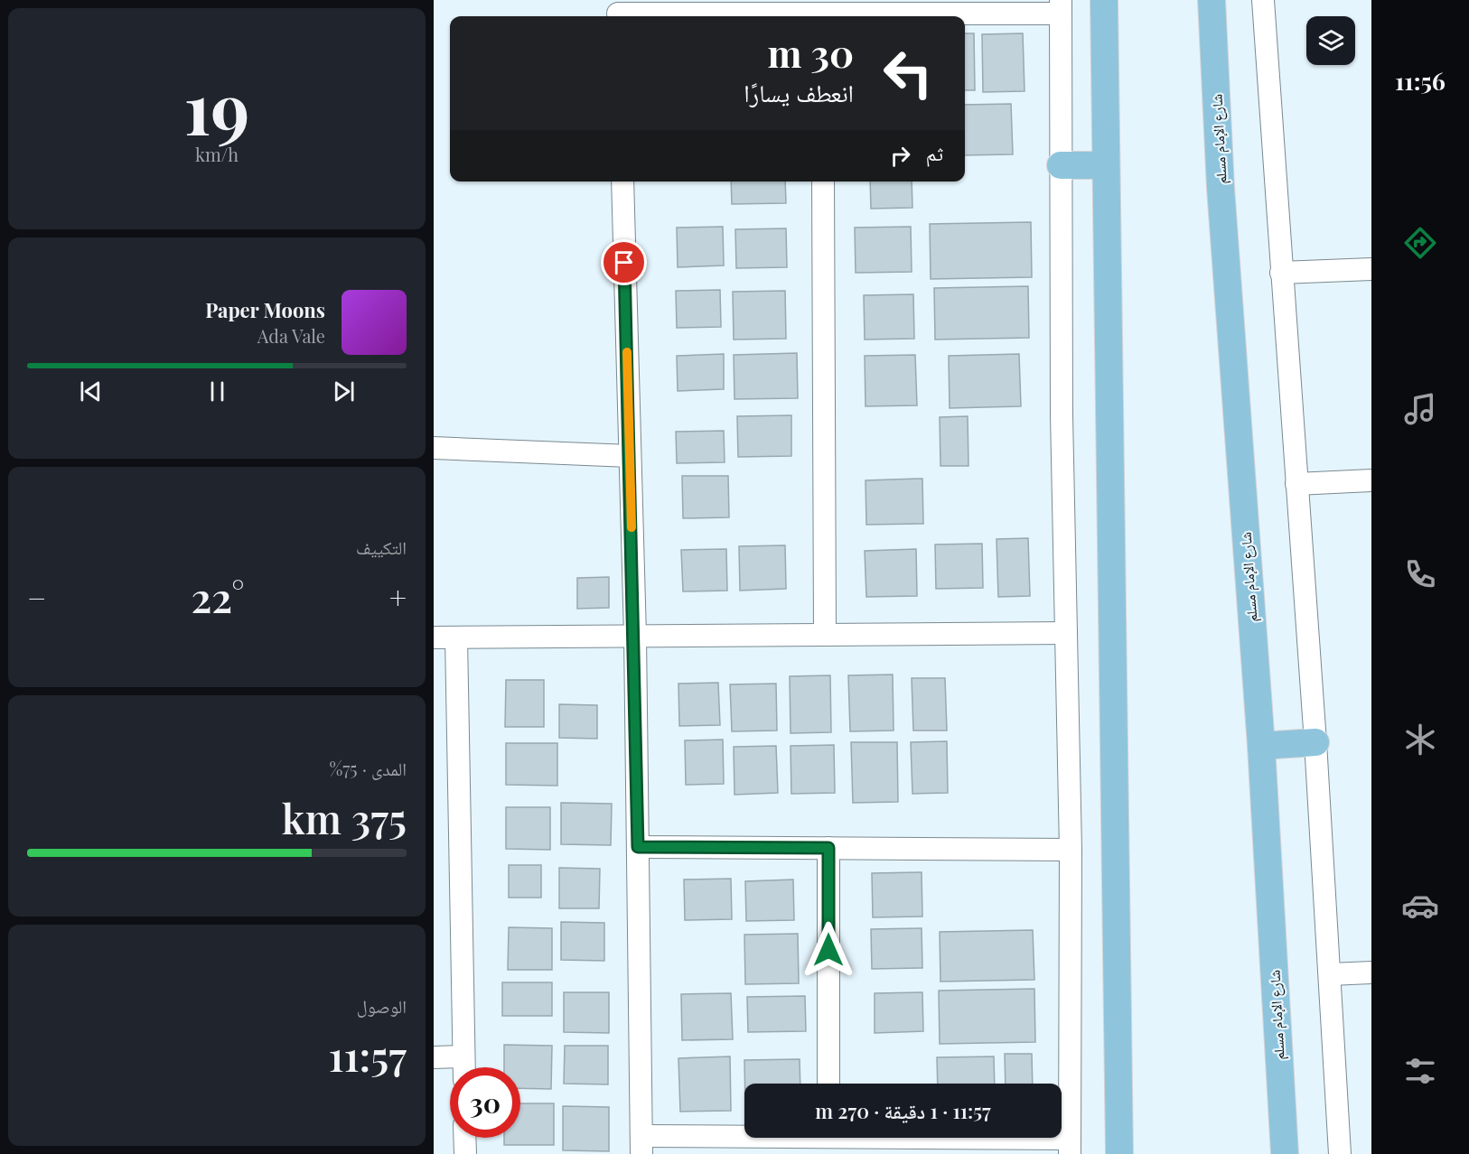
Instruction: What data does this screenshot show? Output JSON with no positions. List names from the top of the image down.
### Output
{
  "streets": {
    "main road": ["شارع الإمام مسلم"]
  },
  "page": {
    "tabs": "11:56",
    "tile": [
      ["19", "km/h"],
      "التكييف",
      ["المدى · 75%", "375 km"],
      ["الوصول", "11:57"]
    ],
    "turn": ["30 m", "انعطف يسارًا"],
    "then": "ثم",
    "song": ["Paper Moons", "Ada Vale"],
    "heat": ["−", "22°", "+"],
    "limit": "30",
    "trip": "11:57 · 1 دقيقة · 270 m"
  }
}
